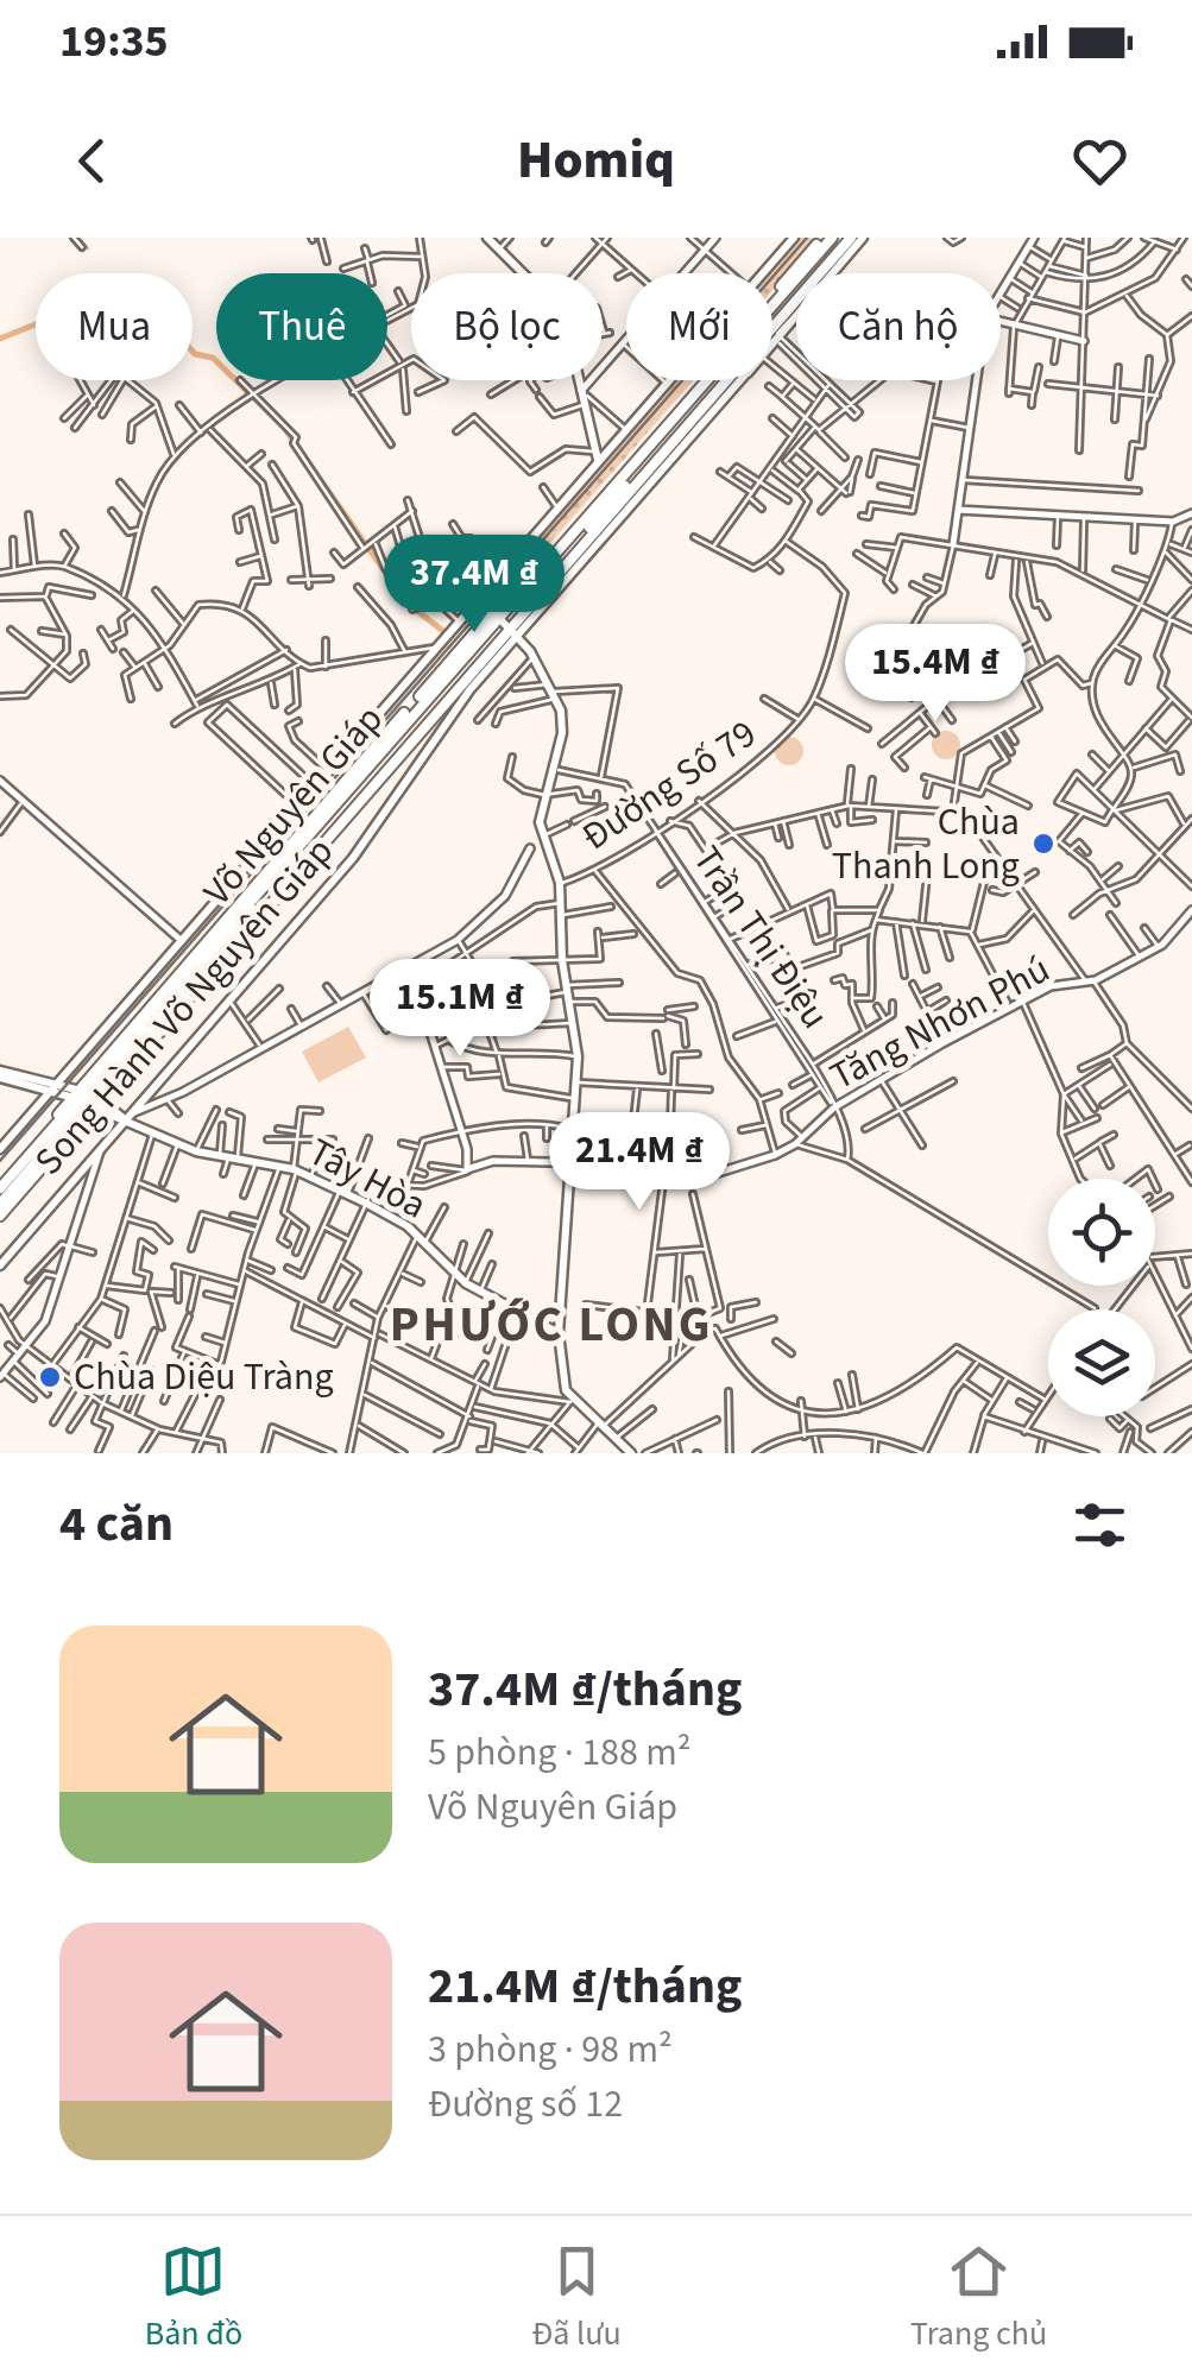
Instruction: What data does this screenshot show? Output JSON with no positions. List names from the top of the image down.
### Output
{
  "streets": {
    "main road": ["Võ Nguyên Giáp", "Song Hành Võ Nguyên Giáp", "Tây Hòa"],
    "street": ["Đường Số 79", "Trần Thị Điệu", "Tăng Nhơn Phú"]
  },
  "crossings": [
    ["Đường Số 79", "Trần Thị Điệu"],
    ["Võ Nguyên Giáp", "Song Hành Võ Nguyên Giáp"],
    ["Võ Nguyên Giáp", "Tây Hòa"],
    ["Trần Thị Điệu", "Tăng Nhơn Phú"],
    ["Song Hành Võ Nguyên Giáp", "Tây Hòa"]
  ],
  "districts": ["PHƯỚC LONG"],
  "places": ["Chùa Thanh Long", "Chùa Diệu Tràng"],
  "page": {
    "status": "19:35",
    "header": "Homiq",
    "chip": [
      "Mua",
      "Thuê",
      "Bộ lọc",
      "Mới",
      "Căn hộ"
    ],
    "price": [
      "37.4M ₫",
      "15.4M ₫",
      "15.1M ₫",
      "21.4M ₫"
    ],
    "heading": "4 căn",
    "list": [
      {
        "name": "37.4M ₫/tháng",
        "note": "5 phòng · 188 m² · Võ Nguyên Giáp"
      },
      {
        "name": "21.4M ₫/tháng",
        "note": "3 phòng · 98 m² · Đường số 12"
      }
    ],
    "tabs": ["Bản đồ", "Đã lưu", "Trang chủ"]
  }
}
